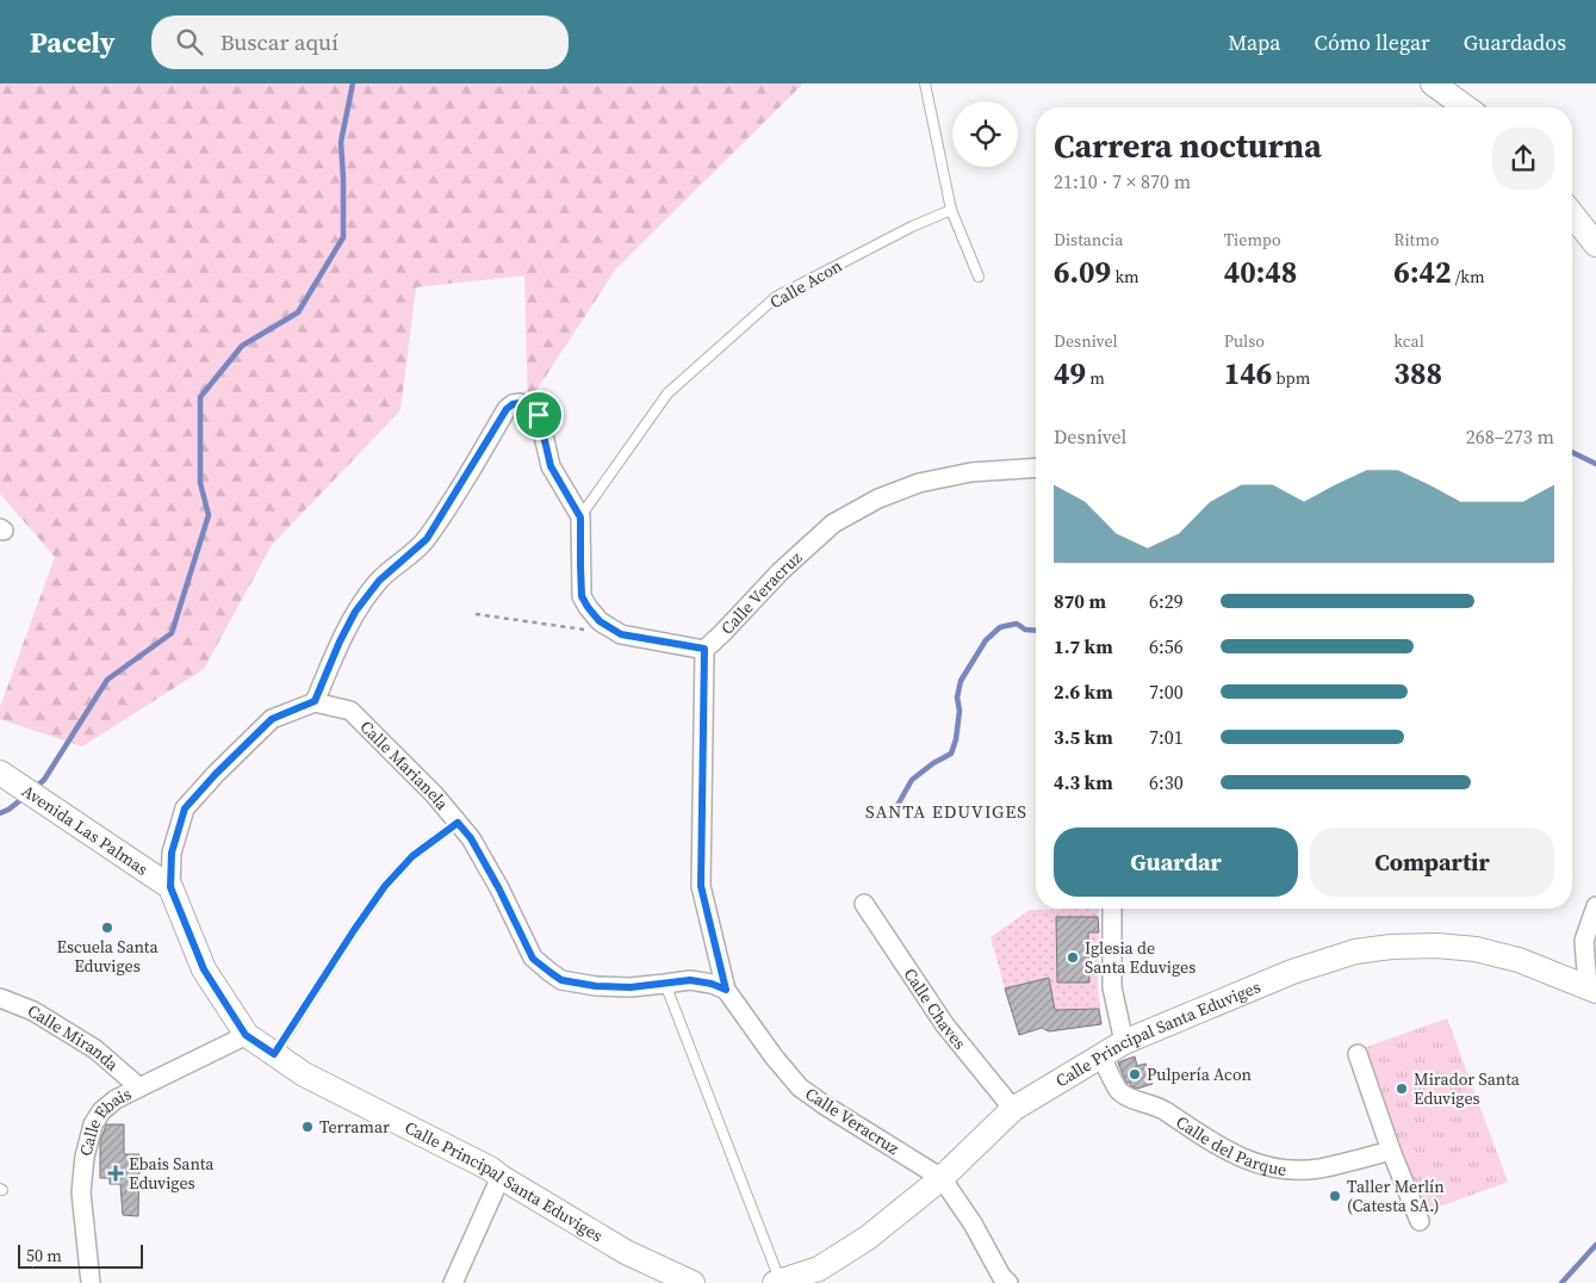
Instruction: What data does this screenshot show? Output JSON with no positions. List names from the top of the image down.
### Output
{
  "streets": {
    "street": [
      "Calle Veracruz",
      "Calle Marianela",
      "Avenida Las Palmas",
      "Calle Chaves",
      "Calle Principal Santa Eduviges",
      "Calle Miranda",
      "Calle Ebais",
      "Calle del Parque"
    ],
    "lane": ["Calle Acon"]
  },
  "crossings": [
    ["Calle Veracruz", "Calle Marianela"],
    ["Calle Veracruz", "Calle Principal Santa Eduviges"],
    ["Avenida Las Palmas", "Calle Principal Santa Eduviges"],
    ["Calle Chaves", "Calle Principal Santa Eduviges"],
    ["Calle Principal Santa Eduviges", "Calle Ebais"],
    ["Calle Principal Santa Eduviges", "Calle del Parque"],
    ["Calle Miranda", "Calle Ebais"]
  ],
  "districts": ["SANTA EDUVIGES"],
  "places": {
    "other": [
      "Escuela Santa Eduviges",
      "Iglesia de Santa Eduviges",
      "Pulpería Acon",
      "Mirador Santa Eduviges",
      "Terramar",
      "Taller Merlín (Catesta SA.)"
    ],
    "health": ["Ebais Santa Eduviges"]
  },
  "scale_bar": "50 m",
  "page": {
    "header": "Pacely",
    "search": "Buscar aquí",
    "nav": ["Mapa", "Cómo llegar", "Guardados"],
    "heading": ["Carrera nocturna", "21:10 · 7 × 870 m"],
    "stats": [
      ["Distancia", "6.09 km"],
      ["Tiempo", "40:48"],
      ["Ritmo", "6:42 /km"],
      ["Desnivel", "49 m"],
      ["Pulso", "146 bpm"],
      ["kcal", "388"]
    ],
    "chart": ["Desnivel", "268–273 m"],
    "list": [
      {
        "name": "870 m",
        "note": "6:29"
      },
      {
        "name": "1.7 km",
        "note": "6:56"
      },
      {
        "name": "2.6 km",
        "note": "7:00"
      },
      {
        "name": "3.5 km",
        "note": "7:01"
      },
      {
        "name": "4.3 km",
        "note": "6:30"
      }
    ],
    "buttons": ["Guardar", "Compartir"],
    "scale": "50 m"
  }
}
